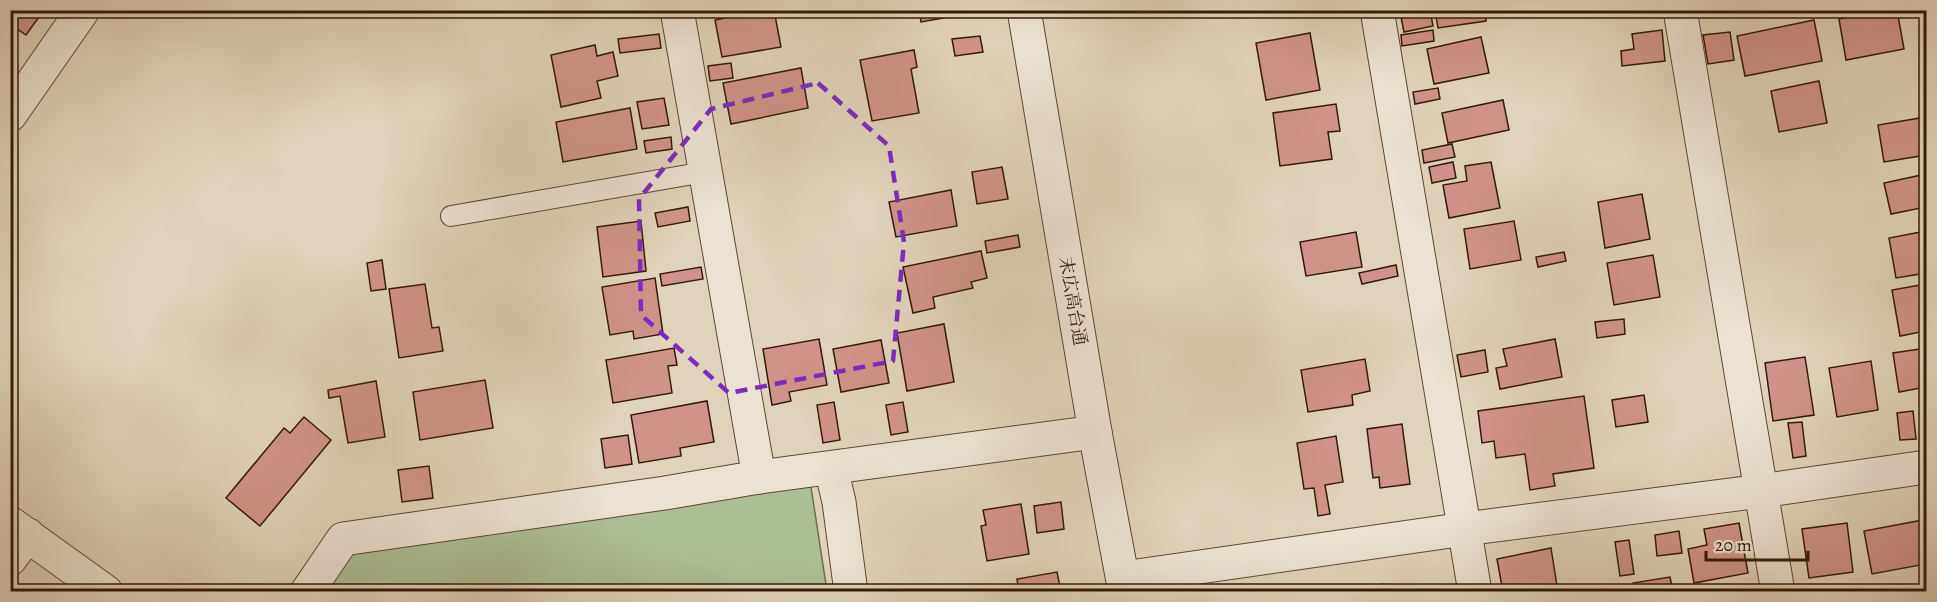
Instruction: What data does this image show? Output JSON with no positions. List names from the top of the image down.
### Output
{
  "streets": {
    "street": ["末広高台通"]
  },
  "scale_bar": "20 m"
}
